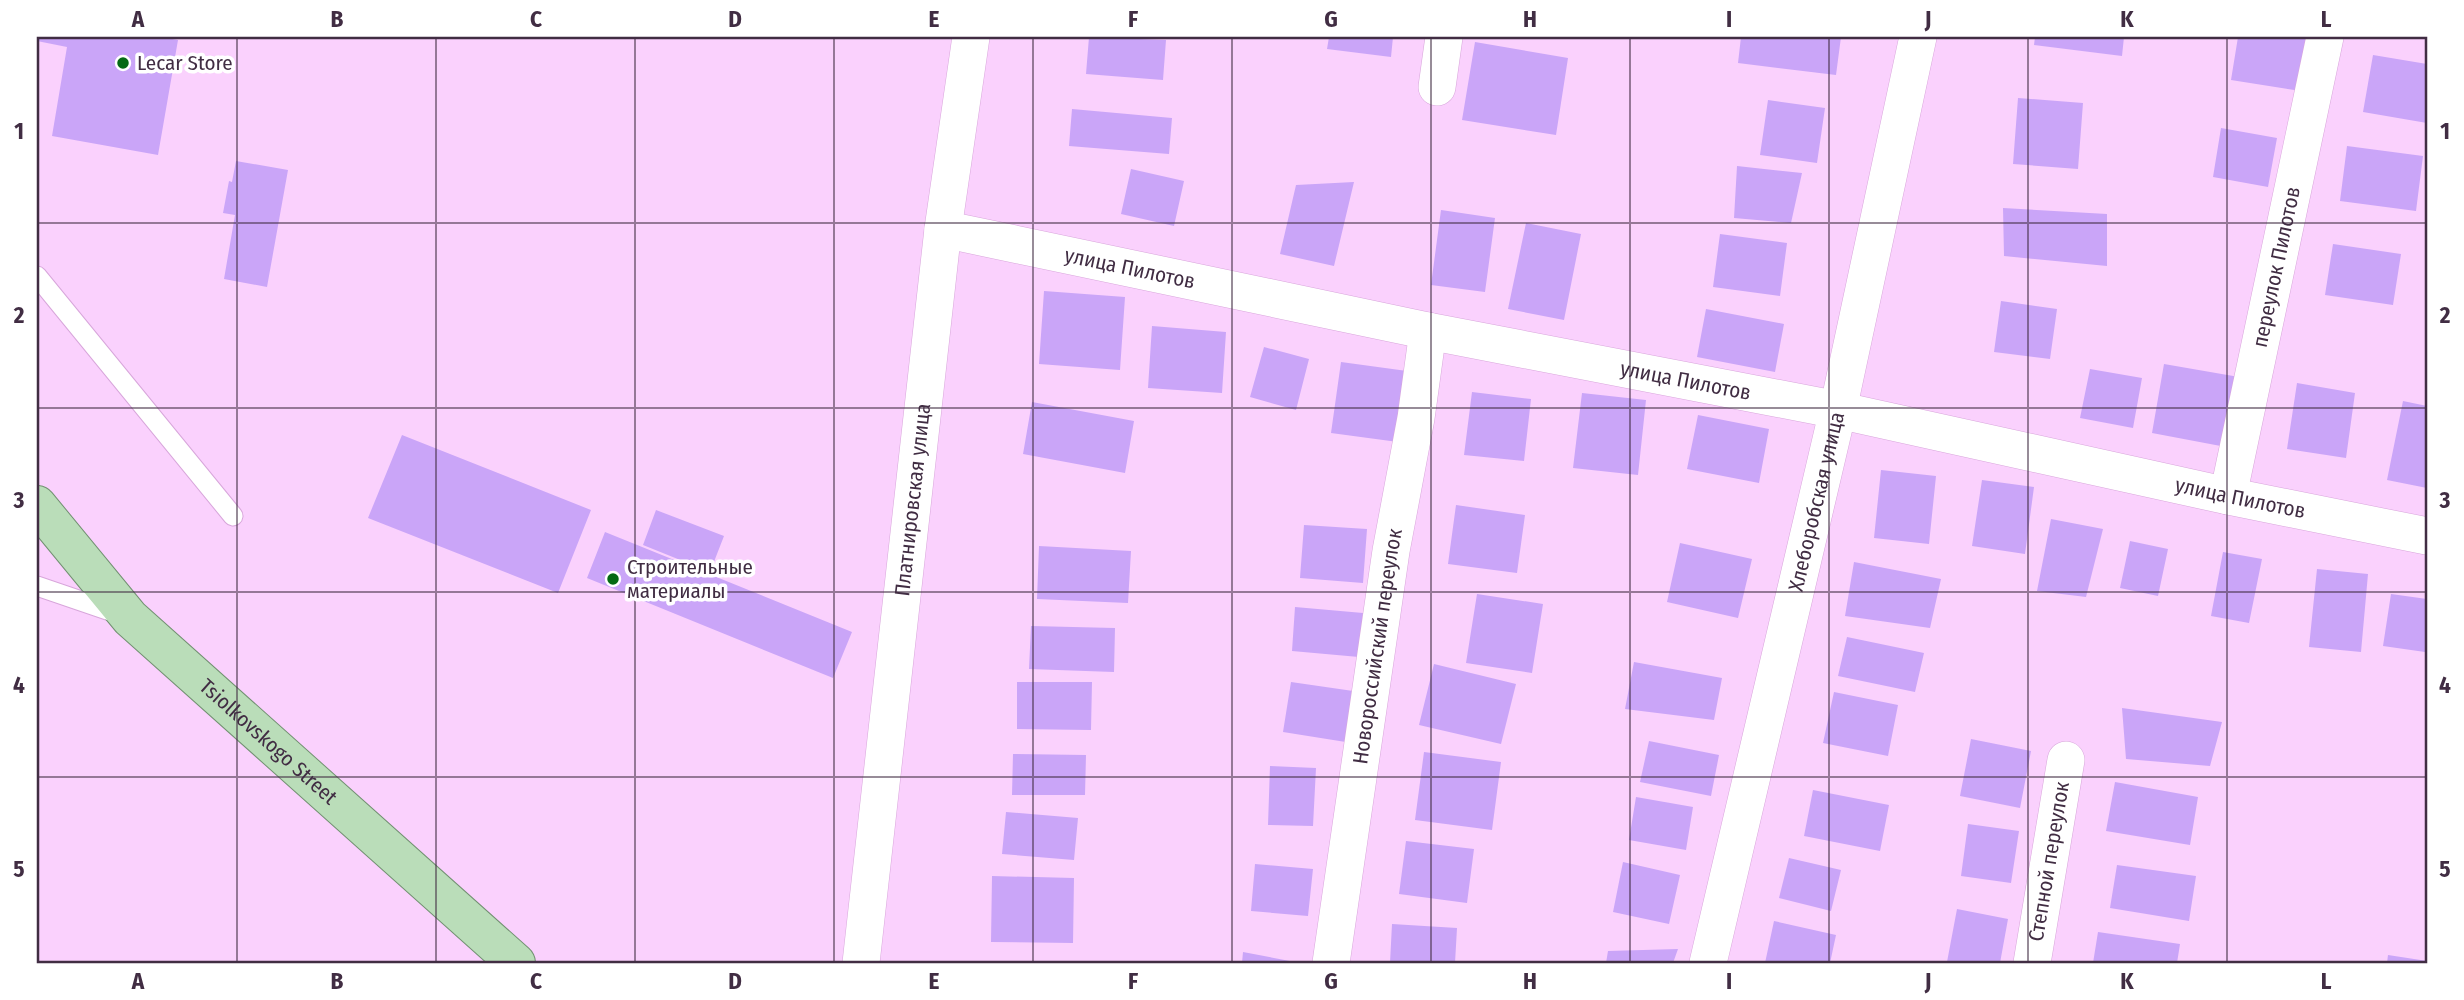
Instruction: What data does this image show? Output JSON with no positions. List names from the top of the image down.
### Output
{
  "streets": {
    "main road": ["Tsiolkovskogo Street"],
    "street": [
      "переулок Пилотов",
      "улица Пилотов",
      "Платнировская улица",
      "Хлеборобская улица",
      "Новороссийский переулок",
      "Степной переулок"
    ]
  },
  "crossings": [
    ["переулок Пилотов", "улица Пилотов"],
    ["улица Пилотов", "Платнировская улица"],
    ["улица Пилотов", "Хлеборобская улица"],
    ["улица Пилотов", "Новороссийский переулок"]
  ],
  "places": ["Lecar Store", "Строительные материалы"],
  "grid": {
    "columns": [
      "A",
      "B",
      "C",
      "D",
      "E",
      "F",
      "G",
      "H",
      "I",
      "J",
      "K",
      "L"
    ],
    "rows": [
      "1",
      "2",
      "3",
      "4",
      "5"
    ]
  }
}
